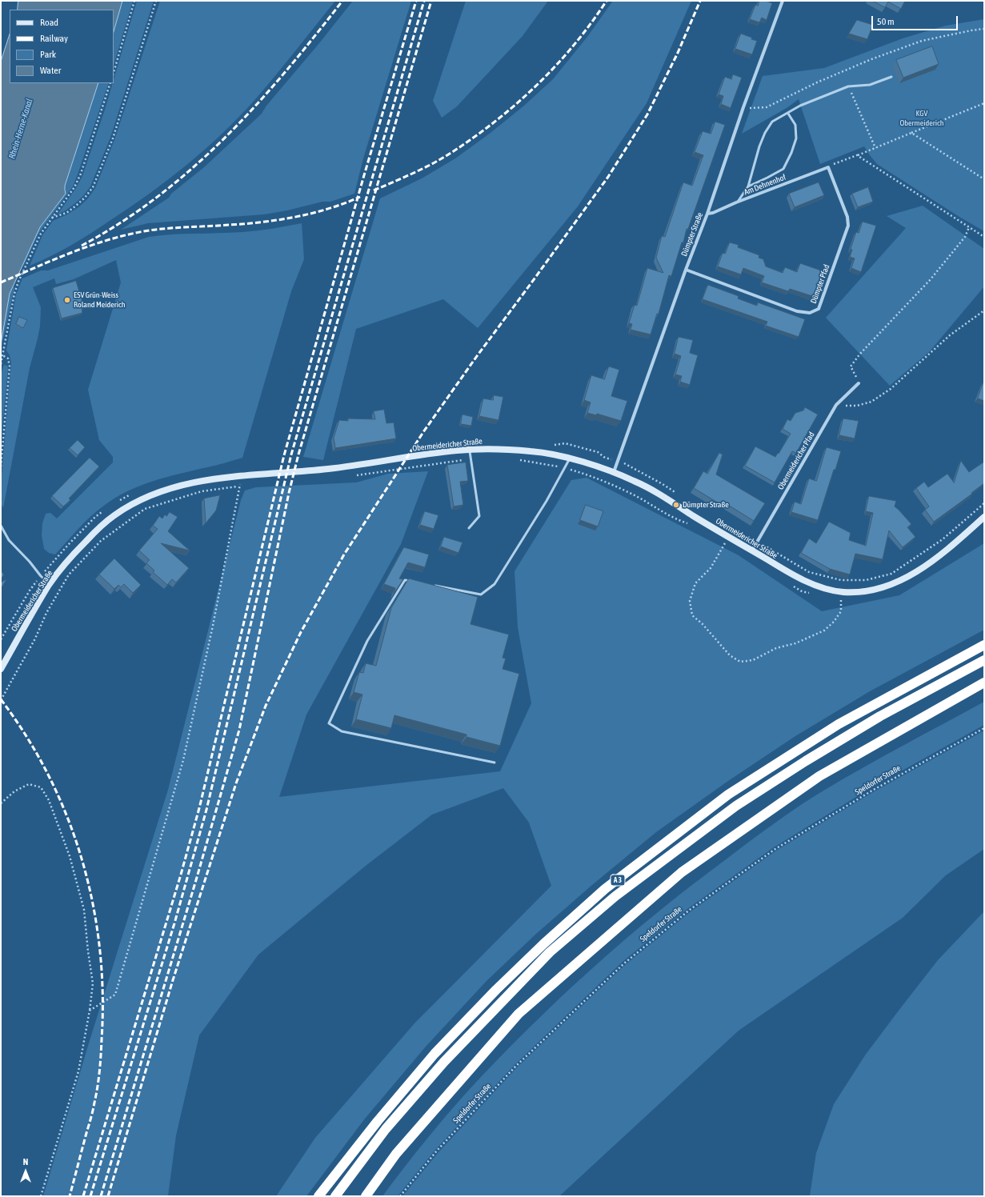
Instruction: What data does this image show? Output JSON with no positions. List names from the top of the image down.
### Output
{
  "streets": {
    "highway": ["A 3"],
    "main road": ["Obermeidericher Straße"],
    "street": [
      "Am Dehnenhof",
      "Dümpter Straße",
      "Dümpter Pfad",
      "Obermeidericher Pfad"
    ],
    "path": ["Speldorfer Straße"]
  },
  "crossings": [
    ["Am Dehnenhof", "Dümpter Straße"],
    ["Am Dehnenhof", "Dümpter Pfad"],
    ["Dümpter Straße", "Dümpter Pfad"],
    ["Dümpter Straße", "Obermeidericher Straße"],
    ["Obermeidericher Straße", "Obermeidericher Pfad"]
  ],
  "water": ["Rhein-Herne-Kanal"],
  "parks": ["KGV Obermeiderich"],
  "places": ["ESV Grün-Weiss Roland Meiderich", "Dümpter Straße"],
  "legend": [
    "Road",
    "Railway",
    "Park",
    "Water"
  ],
  "scale_bar": "50 m",
  "north": "top"
}
